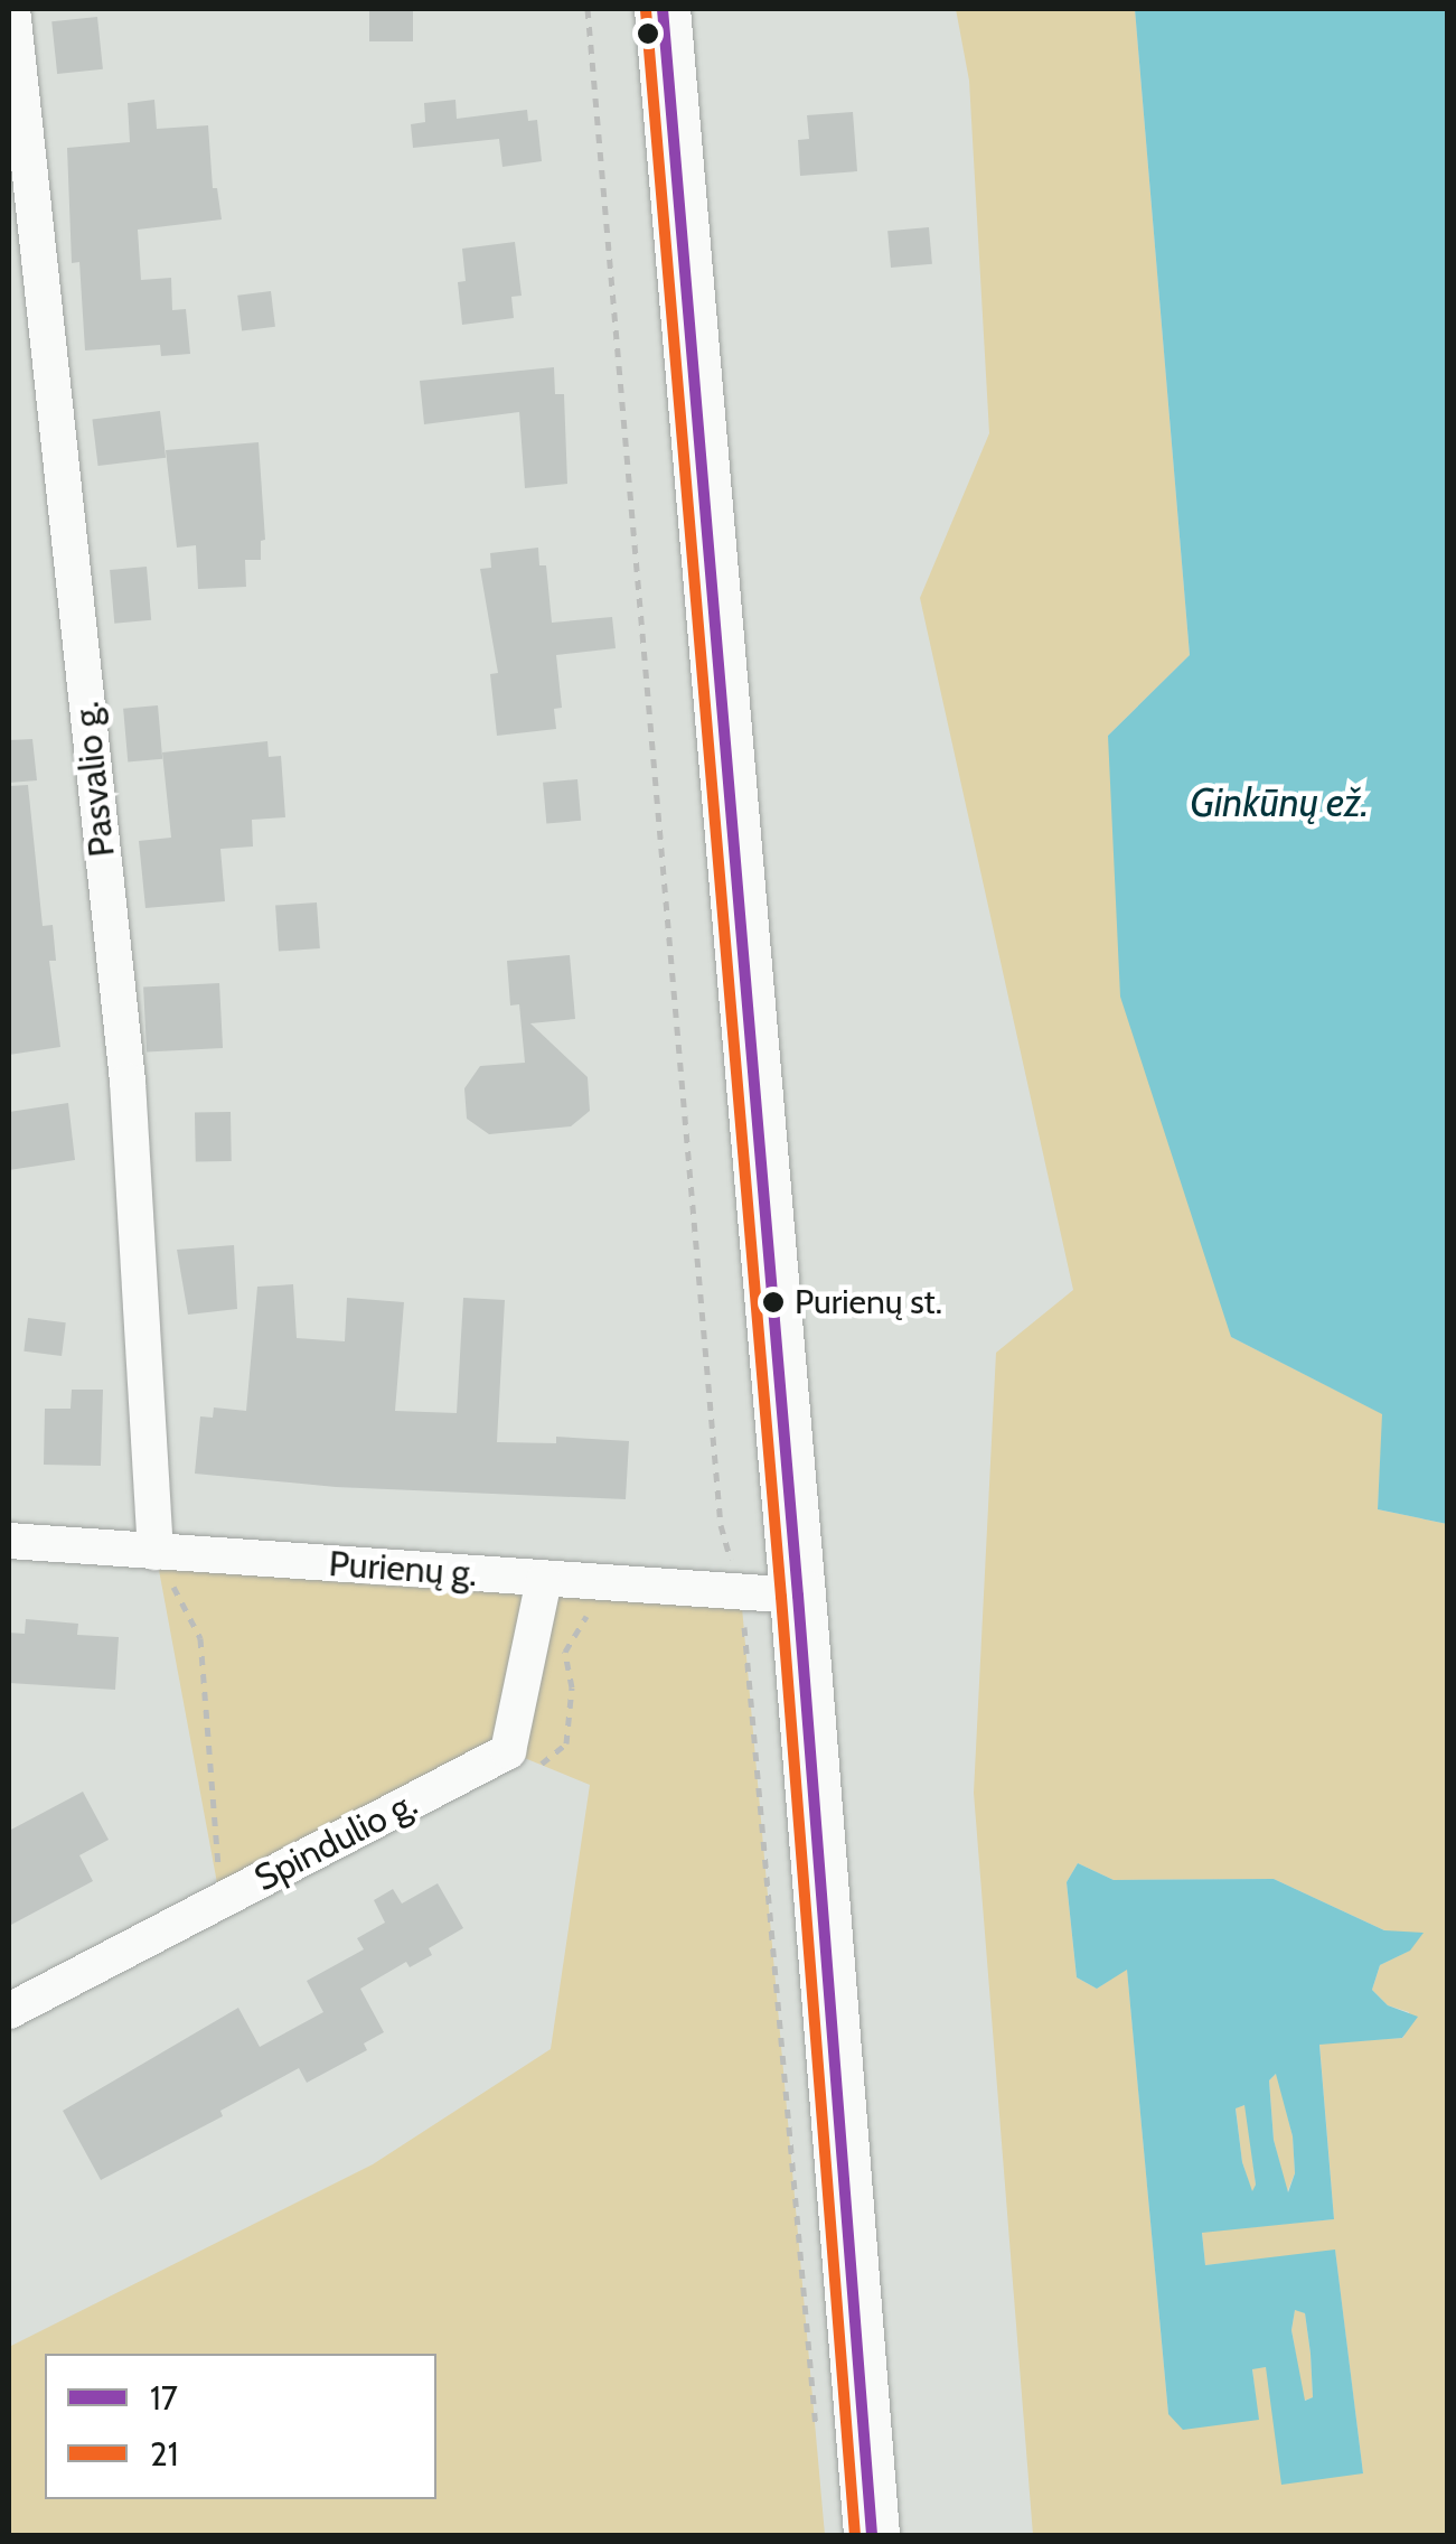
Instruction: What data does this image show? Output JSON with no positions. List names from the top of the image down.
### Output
{
  "streets": {
    "street": ["Pasvalio g.", "Purienų g.", "Spindulio g."]
  },
  "crossings": [
    ["Pasvalio g.", "Purienų g."],
    ["Purienų g.", "Spindulio g."]
  ],
  "water": ["Ginkūnų ež."],
  "places": ["Purienų st."],
  "lines": ["transit line 17", "transit line 21"],
  "legend": ["17", "21"]
}
